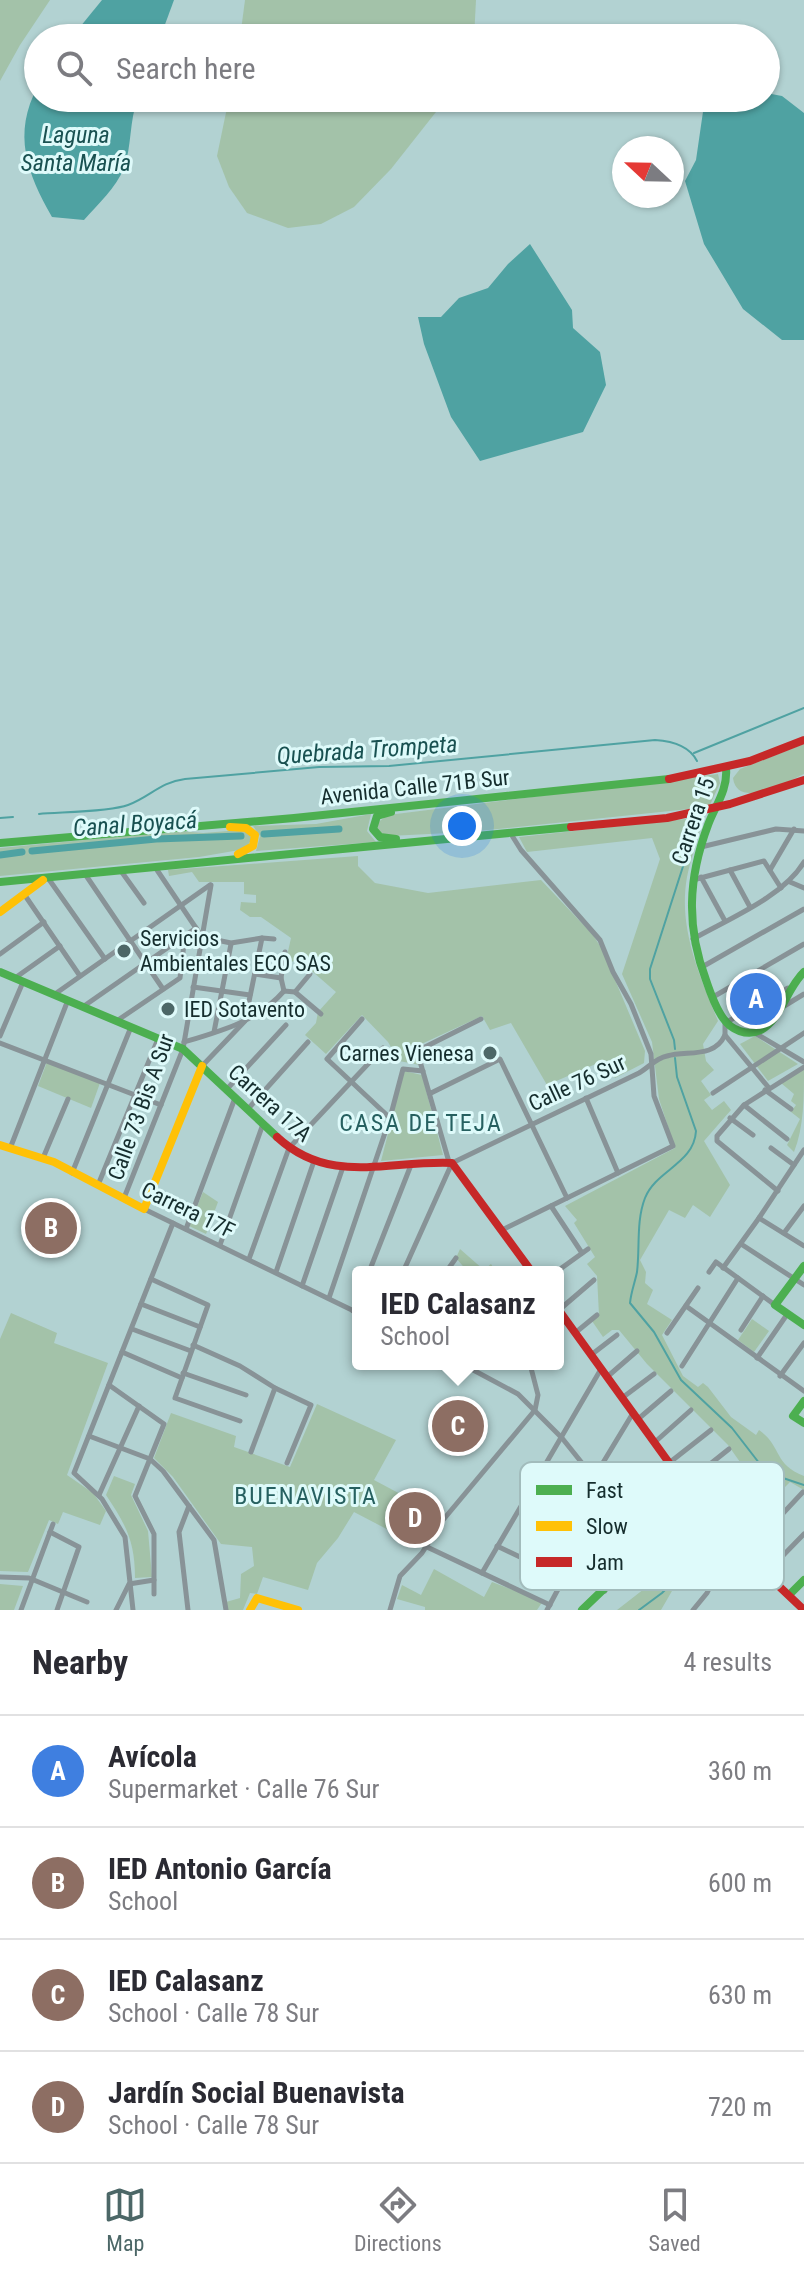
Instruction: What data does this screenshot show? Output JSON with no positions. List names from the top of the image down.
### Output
{
  "streets": {
    "main road": [
      "Avenida Calle 71B Sur",
      "Carrera 15",
      "Carrera 17A",
      "Carrera 17F"
    ],
    "street": ["Calle 76 Sur", "Calle 73 Bis A Sur"]
  },
  "crossings": [
    ["Avenida Calle 71B Sur", "Carrera 15"],
    ["Calle 76 Sur", "Carrera 17A"],
    ["Carrera 17A", "Calle 73 Bis A Sur"],
    ["Calle 73 Bis A Sur", "Carrera 17F"]
  ],
  "districts": ["CASA DE TEJA", "BUENAVISTA"],
  "water": ["Laguna Santa María", "Quebrada Trompeta", "Canal Boyacá"],
  "places": ["Servicios Ambientales ECO SAS", "IED Sotavento", "Carnes Vienesa"],
  "legend": ["Fast", "Slow", "Jam"],
  "north": "left",
  "page": {
    "search": "Search here",
    "pins": [
      "A",
      "B",
      "C",
      "D"
    ],
    "popup": ["IED Calasanz", "School"],
    "heading": ["Nearby", "4 results"],
    "list": [
      {
        "mark": "A",
        "name": "Avícola",
        "note": "Supermarket · Calle 76 Sur",
        "value": "360 m"
      },
      {
        "mark": "B",
        "name": "IED Antonio García",
        "note": "School",
        "value": "600 m"
      },
      {
        "mark": "C",
        "name": "IED Calasanz",
        "note": "School · Calle 78 Sur",
        "value": "630 m"
      },
      {
        "mark": "D",
        "name": "Jardín Social Buenavista",
        "note": "School · Calle 78 Sur",
        "value": "720 m"
      }
    ],
    "nav": ["Map", "Directions", "Saved"]
  }
}
